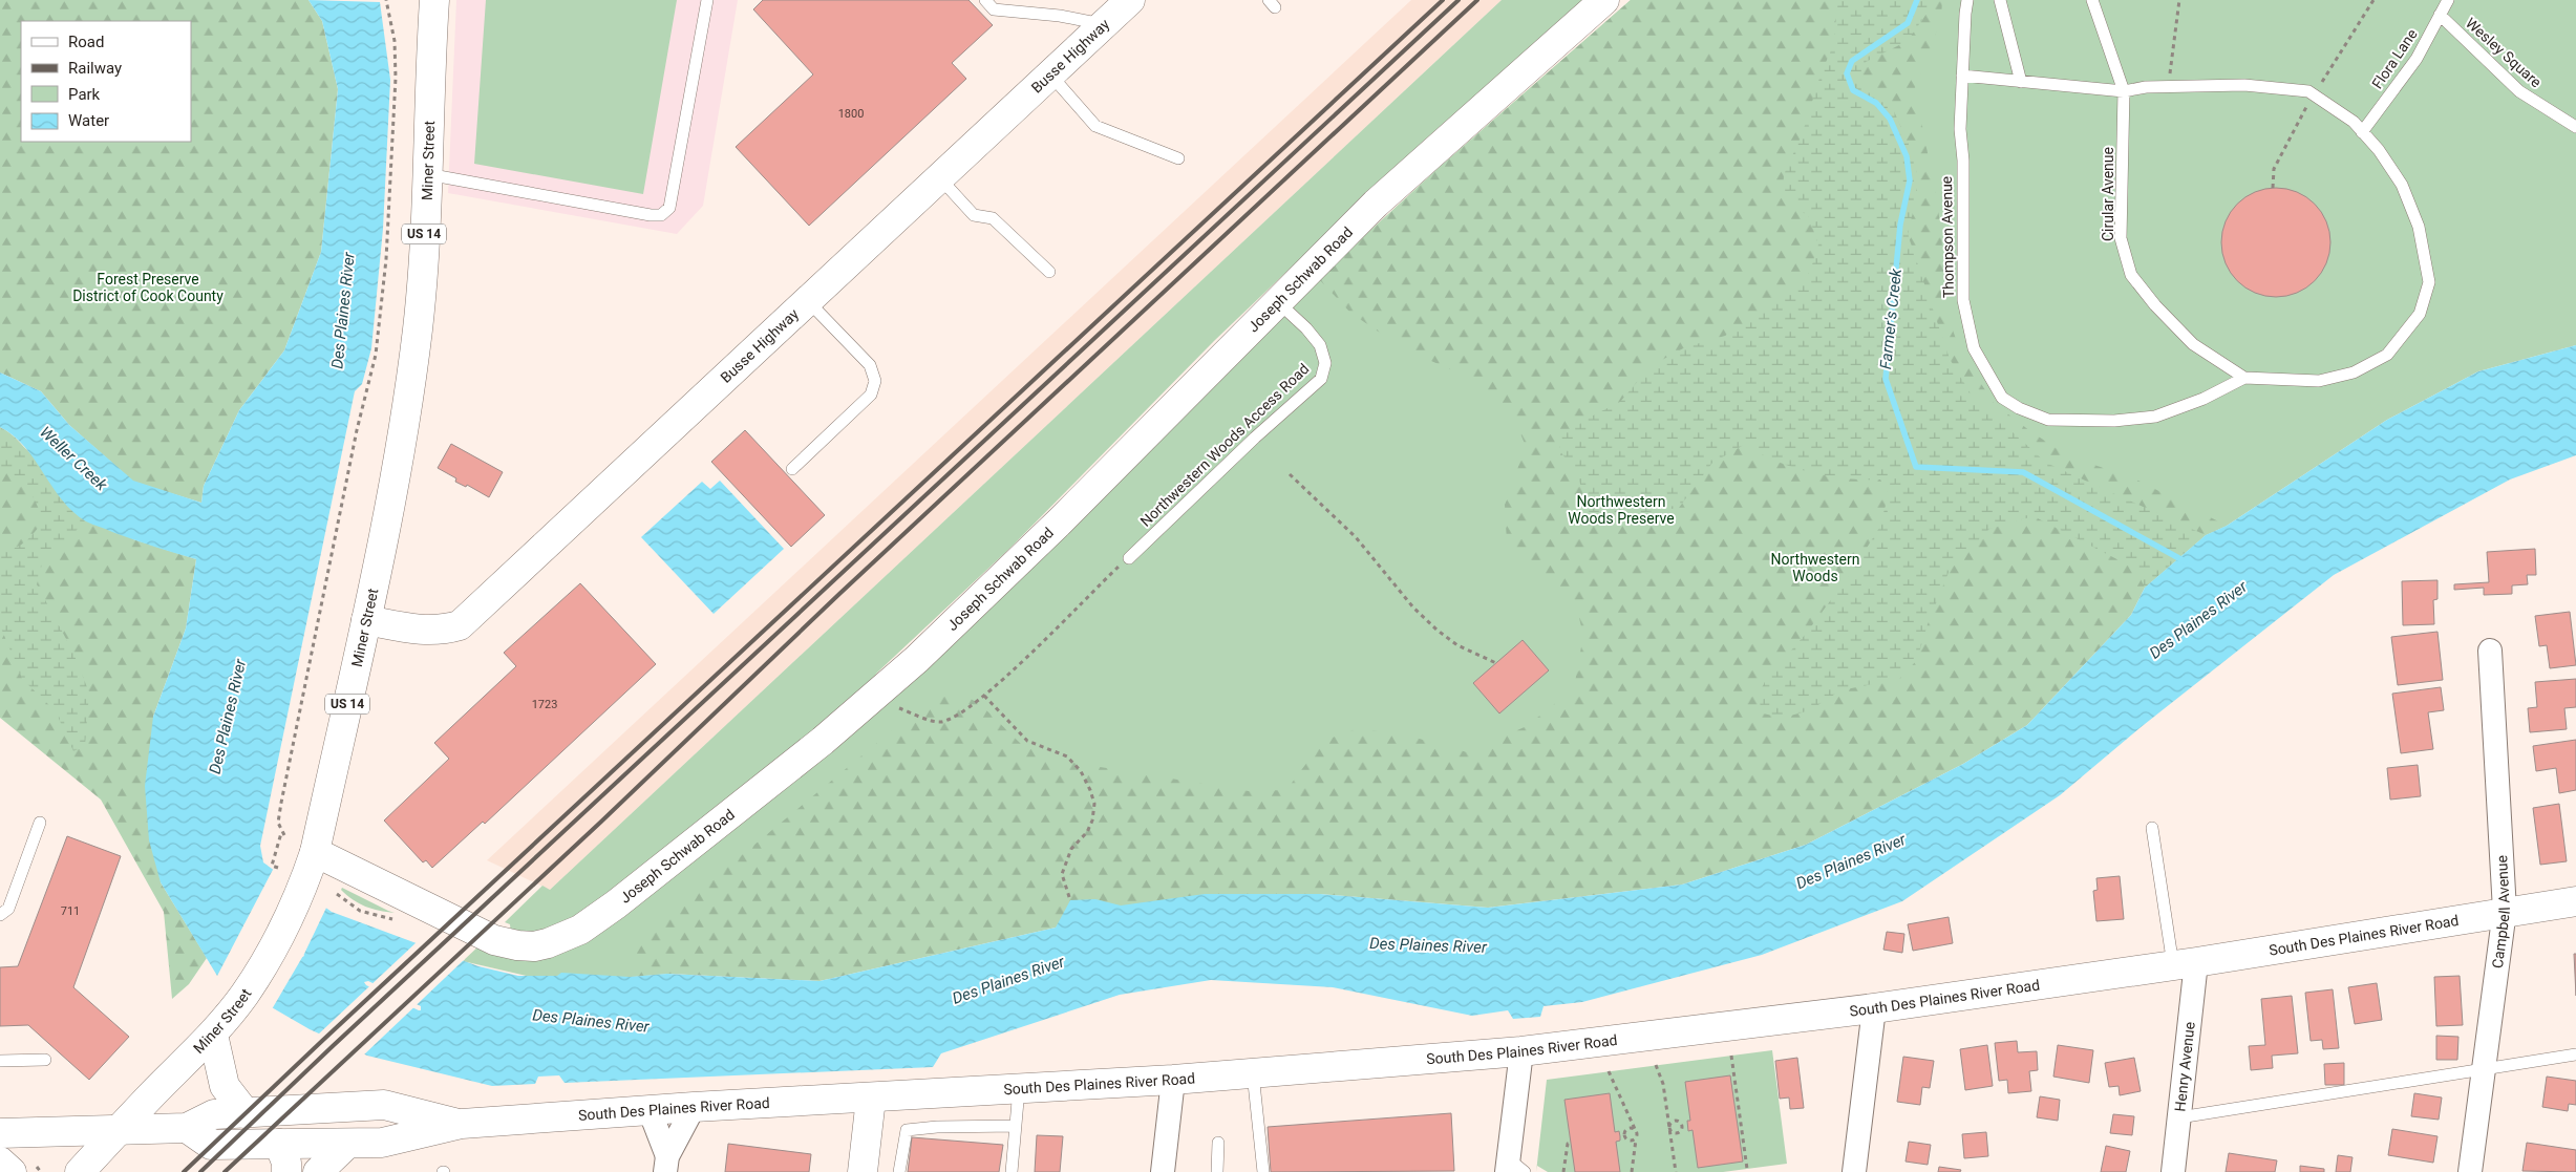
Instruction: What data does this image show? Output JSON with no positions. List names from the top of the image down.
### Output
{
  "streets": {
    "main road": [
      "Busse Highway",
      "Miner Street",
      "US 14",
      "Joseph Schwab Road",
      "South Des Plaines River Road"
    ],
    "street": ["Campbell Avenue", "Henry Avenue"],
    "lane": [
      "Wesley Square",
      "Flora Lane",
      "Cirular Avenue",
      "Thompson Avenue",
      "Northwestern Woods Access Road"
    ]
  },
  "crossings": [
    ["Wesley Square", "Flora Lane"],
    ["Busse Highway", "Miner Street"],
    ["Miner Street", "Joseph Schwab Road"],
    ["Miner Street", "South Des Plaines River Road"],
    ["Cirular Avenue", "Thompson Avenue"],
    ["Joseph Schwab Road", "Northwestern Woods Access Road"],
    ["Campbell Avenue", "South Des Plaines River Road"],
    ["South Des Plaines River Road", "Henry Avenue"]
  ],
  "water": ["Des Plaines River", "Farmer's Creek", "Weller Creek"],
  "parks": ["Forest Preserve District of Cook County", "Northwestern Woods Preserve", "Northwestern Woods"],
  "house_numbers": ["1800", "1723", "711"],
  "legend": [
    "Road",
    "Railway",
    "Park",
    "Water"
  ]
}
